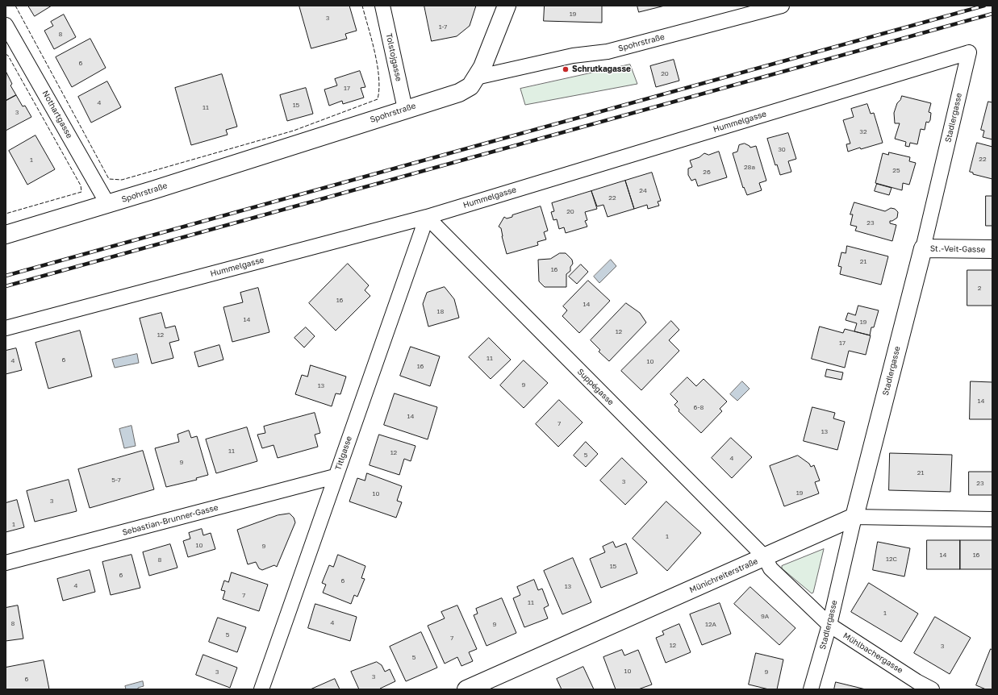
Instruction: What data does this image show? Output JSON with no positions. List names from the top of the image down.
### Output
{
  "streets": {
    "street": [
      "Spohrstraße",
      "Tolstojgasse",
      "Nothartgasse",
      "Stadlergasse",
      "Hummelgasse",
      "St.-Veit-Gasse",
      "Suppégasse",
      "Titlgasse",
      "Sebastian-Brunner-Gasse",
      "Münichreiterstraße",
      "Mühlbachergasse"
    ]
  },
  "crossings": [
    ["Spohrstraße", "Tolstojgasse"],
    ["Spohrstraße", "Nothartgasse"],
    ["Stadlergasse", "Hummelgasse"],
    ["Stadlergasse", "St.-Veit-Gasse"],
    ["Stadlergasse", "Münichreiterstraße"],
    ["Stadlergasse", "Mühlbachergasse"],
    ["Hummelgasse", "Suppégasse"],
    ["Hummelgasse", "Titlgasse"],
    ["Suppégasse", "Titlgasse"],
    ["Suppégasse", "Münichreiterstraße"],
    ["Suppégasse", "Mühlbachergasse"],
    ["Titlgasse", "Sebastian-Brunner-Gasse"],
    ["Münichreiterstraße", "Mühlbachergasse"]
  ],
  "places": ["Schrutkagasse"],
  "house_numbers": [
    "19",
    "3",
    "1-7",
    "8",
    "6",
    "20",
    "17",
    "4",
    "15",
    "11",
    "3",
    "32",
    "30",
    "22",
    "1",
    "28a",
    "25",
    "26",
    "24",
    "22",
    "20",
    "23",
    "21",
    "16",
    "2",
    "16",
    "14",
    "18",
    "14",
    "19",
    "12",
    "12",
    "17",
    "11",
    "6",
    "4",
    "10",
    "16",
    "9",
    "13",
    "14",
    "6-8",
    "14",
    "7",
    "13",
    "11",
    "12",
    "5",
    "4",
    "9",
    "21",
    "5-7",
    "3",
    "23",
    "19",
    "10",
    "3",
    "1",
    "1",
    "10",
    "9",
    "14",
    "16",
    "12C",
    "8",
    "15",
    "6",
    "6",
    "4",
    "13",
    "7",
    "11",
    "1",
    "9A",
    "4",
    "8",
    "9",
    "12A",
    "5",
    "7",
    "12",
    "3",
    "5",
    "10",
    "3",
    "9",
    "3",
    "6"
  ]
}
